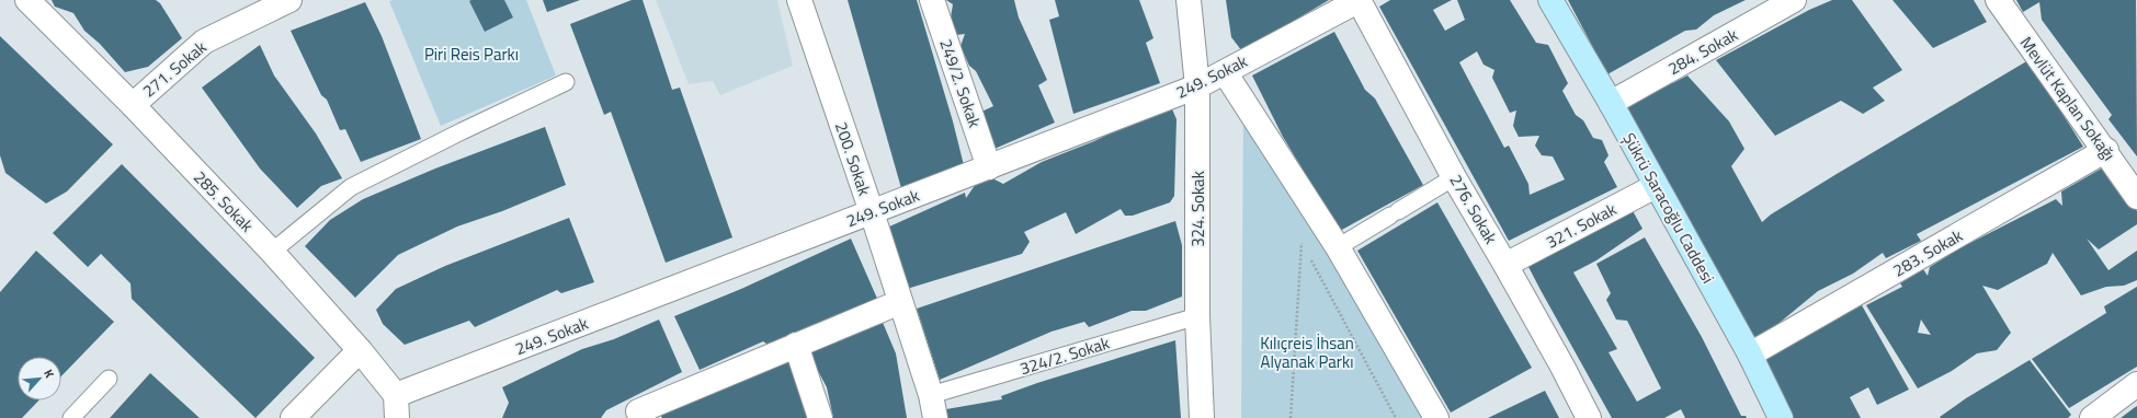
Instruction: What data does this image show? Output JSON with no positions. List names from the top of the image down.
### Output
{
  "streets": {
    "street": [
      "284. Sokak",
      "271. Sokak",
      "249. Sokak",
      "249/2. Sokak",
      "Mevlüt Kaplan Sokağı",
      "200. Sokak",
      "285. Sokak",
      "Şükrü Saracoğlu Caddesi",
      "324. Sokak",
      "276. Sokak",
      "321. Sokak",
      "283. Sokak"
    ],
    "lane": ["324/2. Sokak"]
  },
  "crossings": [
    ["284. Sokak", "Şükrü Saracoğlu Caddesi"],
    ["271. Sokak", "285. Sokak"],
    ["249. Sokak", "249/2. Sokak"],
    ["249. Sokak", "200. Sokak"],
    ["249. Sokak", "285. Sokak"],
    ["249. Sokak", "324. Sokak"],
    ["249. Sokak", "276. Sokak"],
    ["Mevlüt Kaplan Sokağı", "283. Sokak"],
    ["200. Sokak", "324/2. Sokak"],
    ["Şükrü Saracoğlu Caddesi", "321. Sokak"],
    ["Şükrü Saracoğlu Caddesi", "283. Sokak"],
    ["324. Sokak", "324/2. Sokak"],
    ["276. Sokak", "321. Sokak"]
  ],
  "parks": ["Piri Reis Parkı", "Kılıçreis İhsan Alyanak Parkı"],
  "north": "top right"
}
